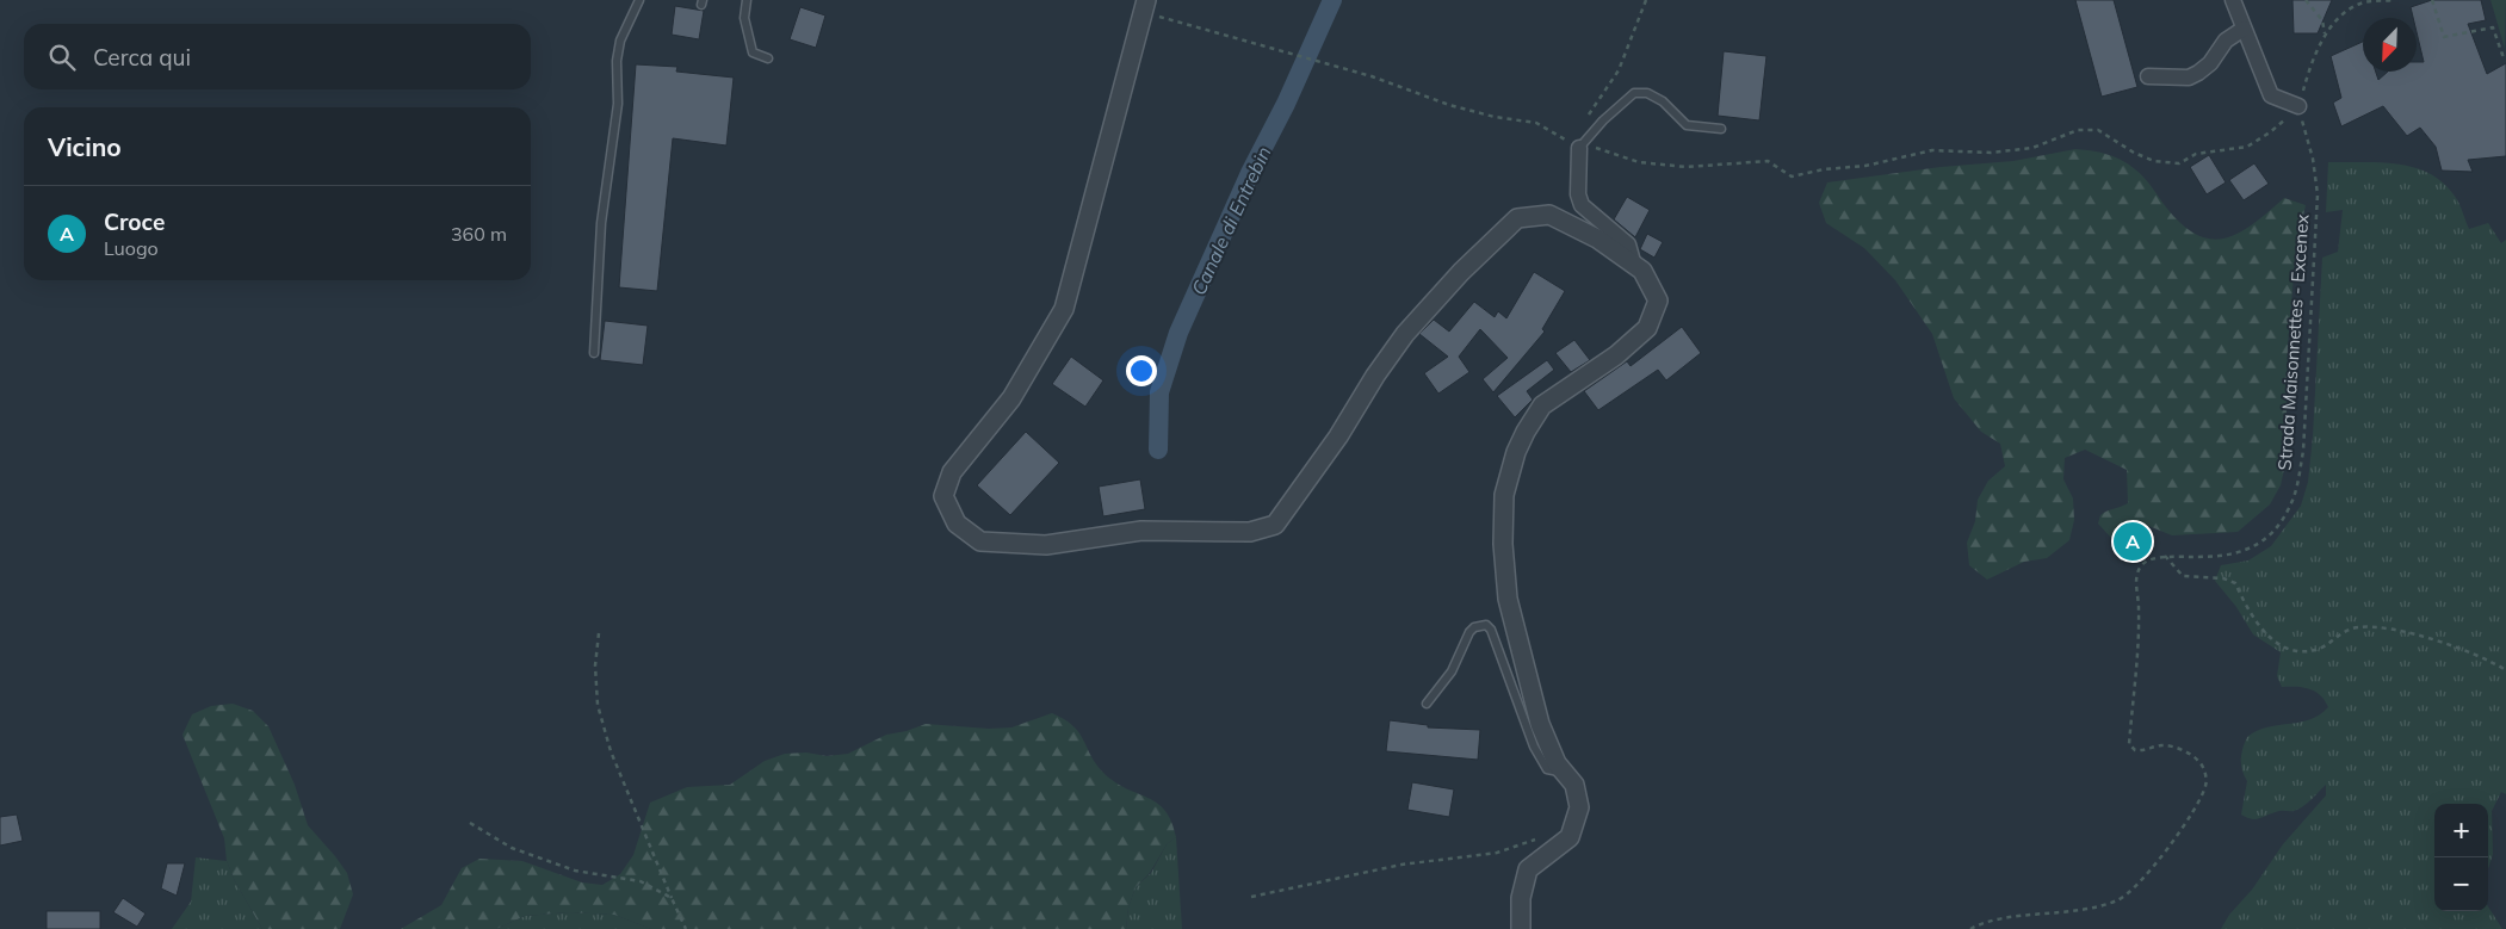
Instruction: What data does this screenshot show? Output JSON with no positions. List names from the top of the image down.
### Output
{
  "streets": {
    "path": ["Strada Maisonnettes - Excenex"]
  },
  "water": ["Canale di Entrebin"],
  "north": "bottom left",
  "page": {
    "search": "Cerca qui",
    "heading": "Vicino",
    "list": [
      {
        "mark": "A",
        "name": "Croce",
        "note": "Luogo",
        "value": "360 m"
      }
    ],
    "pins": "A",
    "map_buttons": ["+", "−"]
  }
}
